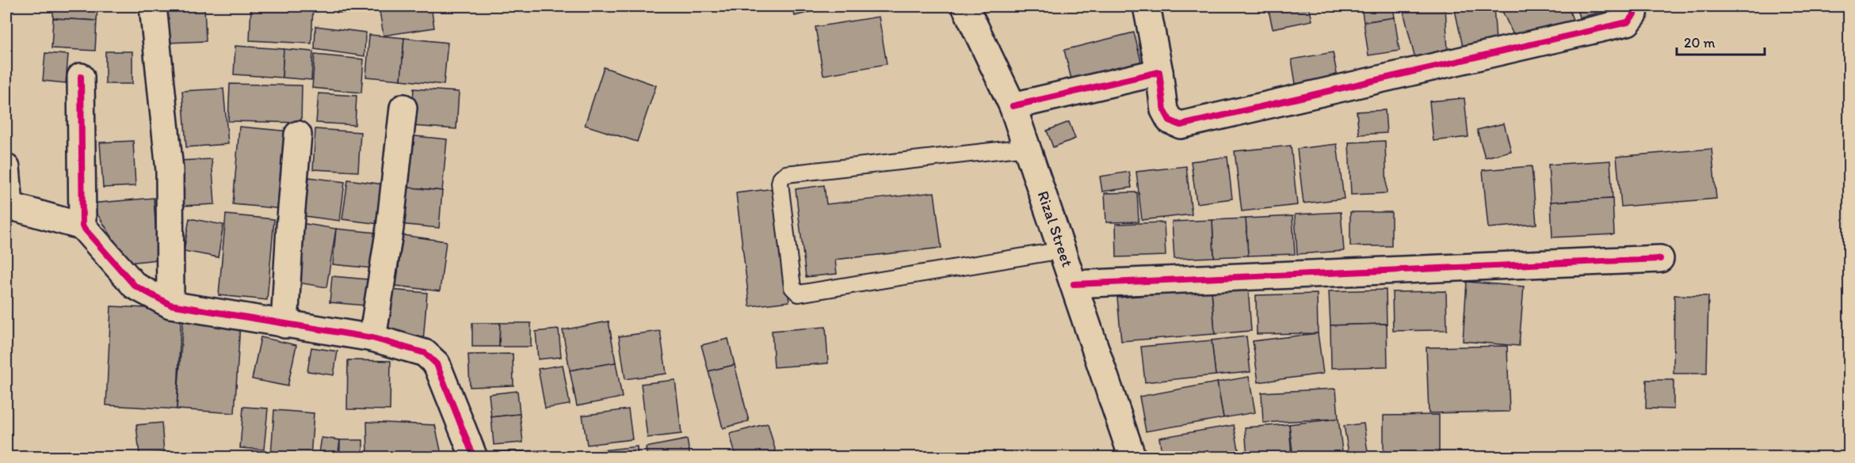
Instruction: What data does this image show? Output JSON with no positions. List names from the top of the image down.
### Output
{
  "streets": {
    "street": ["Rizal Street"]
  },
  "scale_bar": "20 m"
}
